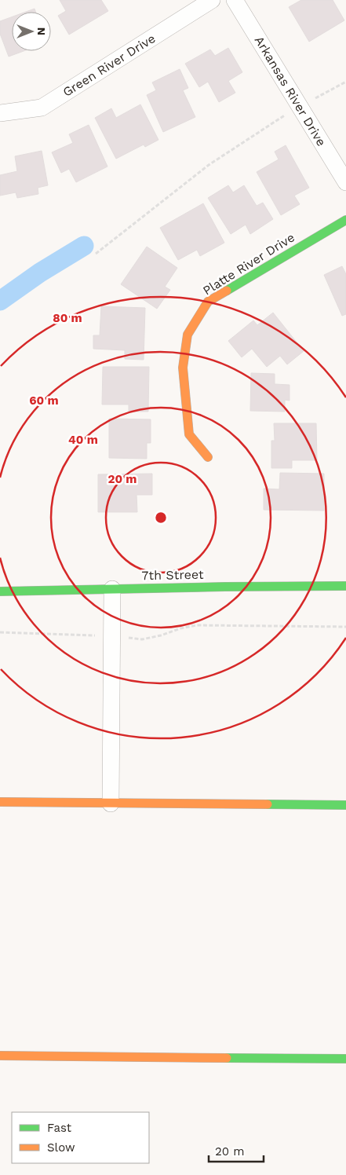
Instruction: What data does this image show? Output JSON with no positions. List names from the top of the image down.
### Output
{
  "streets": {
    "street": [
      "Green River Drive",
      "Arkansas River Drive",
      "Platte River Drive",
      "7th Street"
    ]
  },
  "legend": ["Fast", "Slow"],
  "scale_bar": "20 m",
  "north": "right",
  "rings": [
    "80 m",
    "60 m",
    "40 m",
    "20 m"
  ]
}
